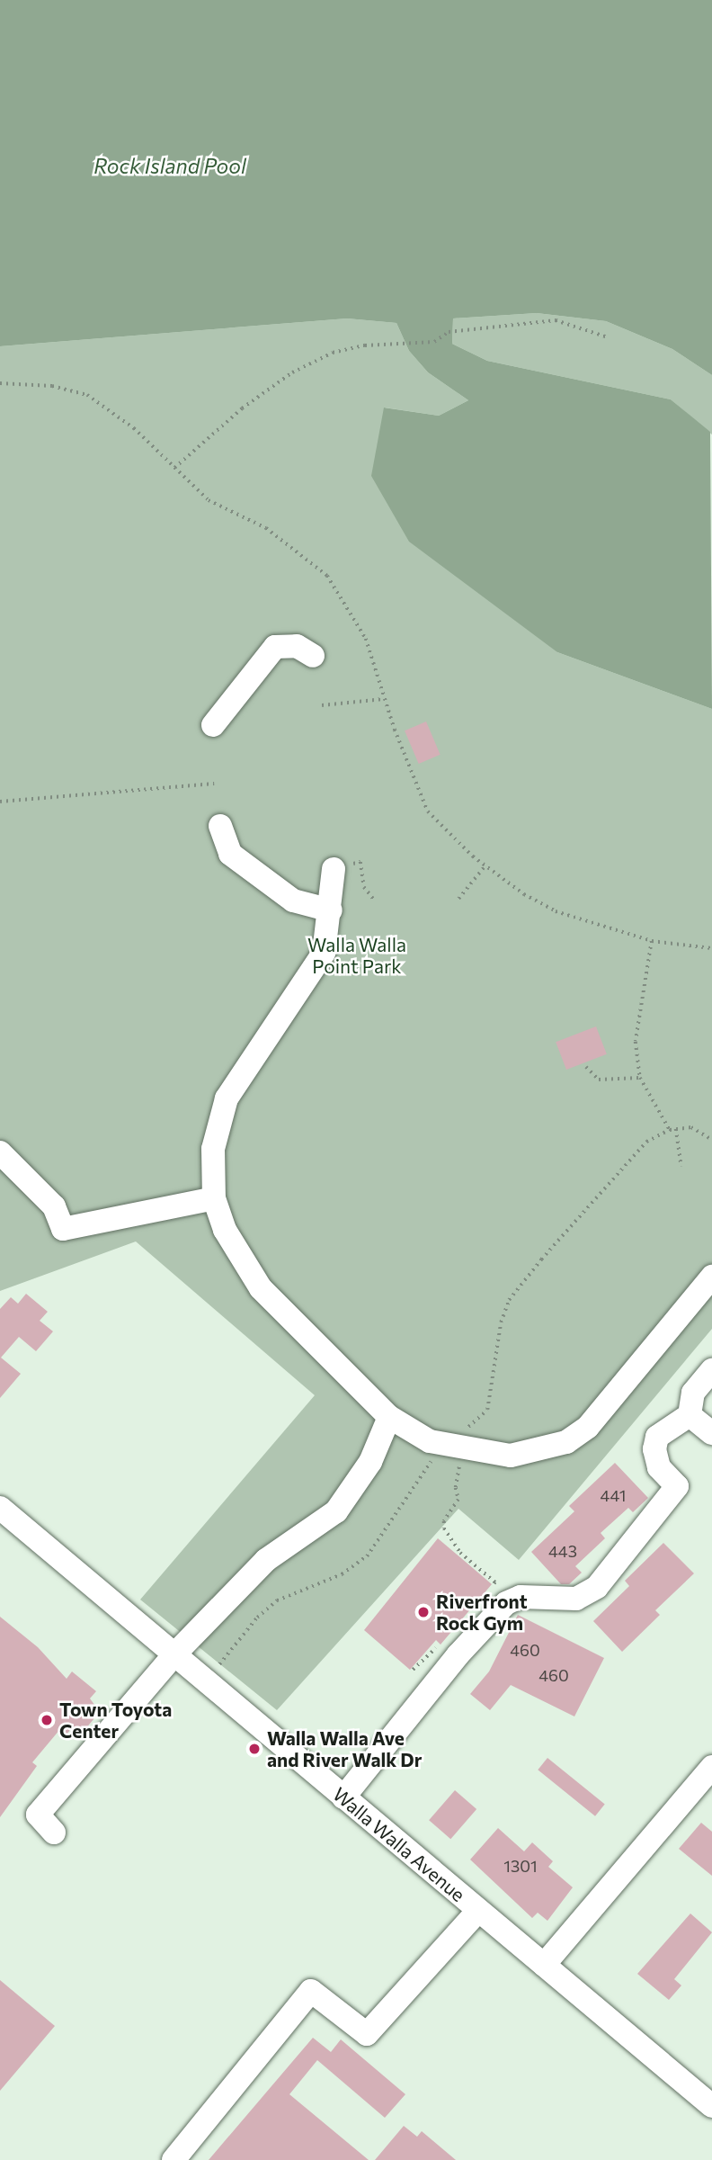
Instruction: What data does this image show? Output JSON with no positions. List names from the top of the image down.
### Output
{
  "streets": {
    "street": ["Walla Walla Avenue"]
  },
  "water": ["Rock Island Pool"],
  "parks": ["Walla Walla Point Park"],
  "places": ["Riverfront Rock Gym", "Town Toyota Center", "Walla Walla Ave and River Walk Dr"],
  "house_numbers": [
    "441",
    "443",
    "460",
    "460",
    "1301"
  ]
}
